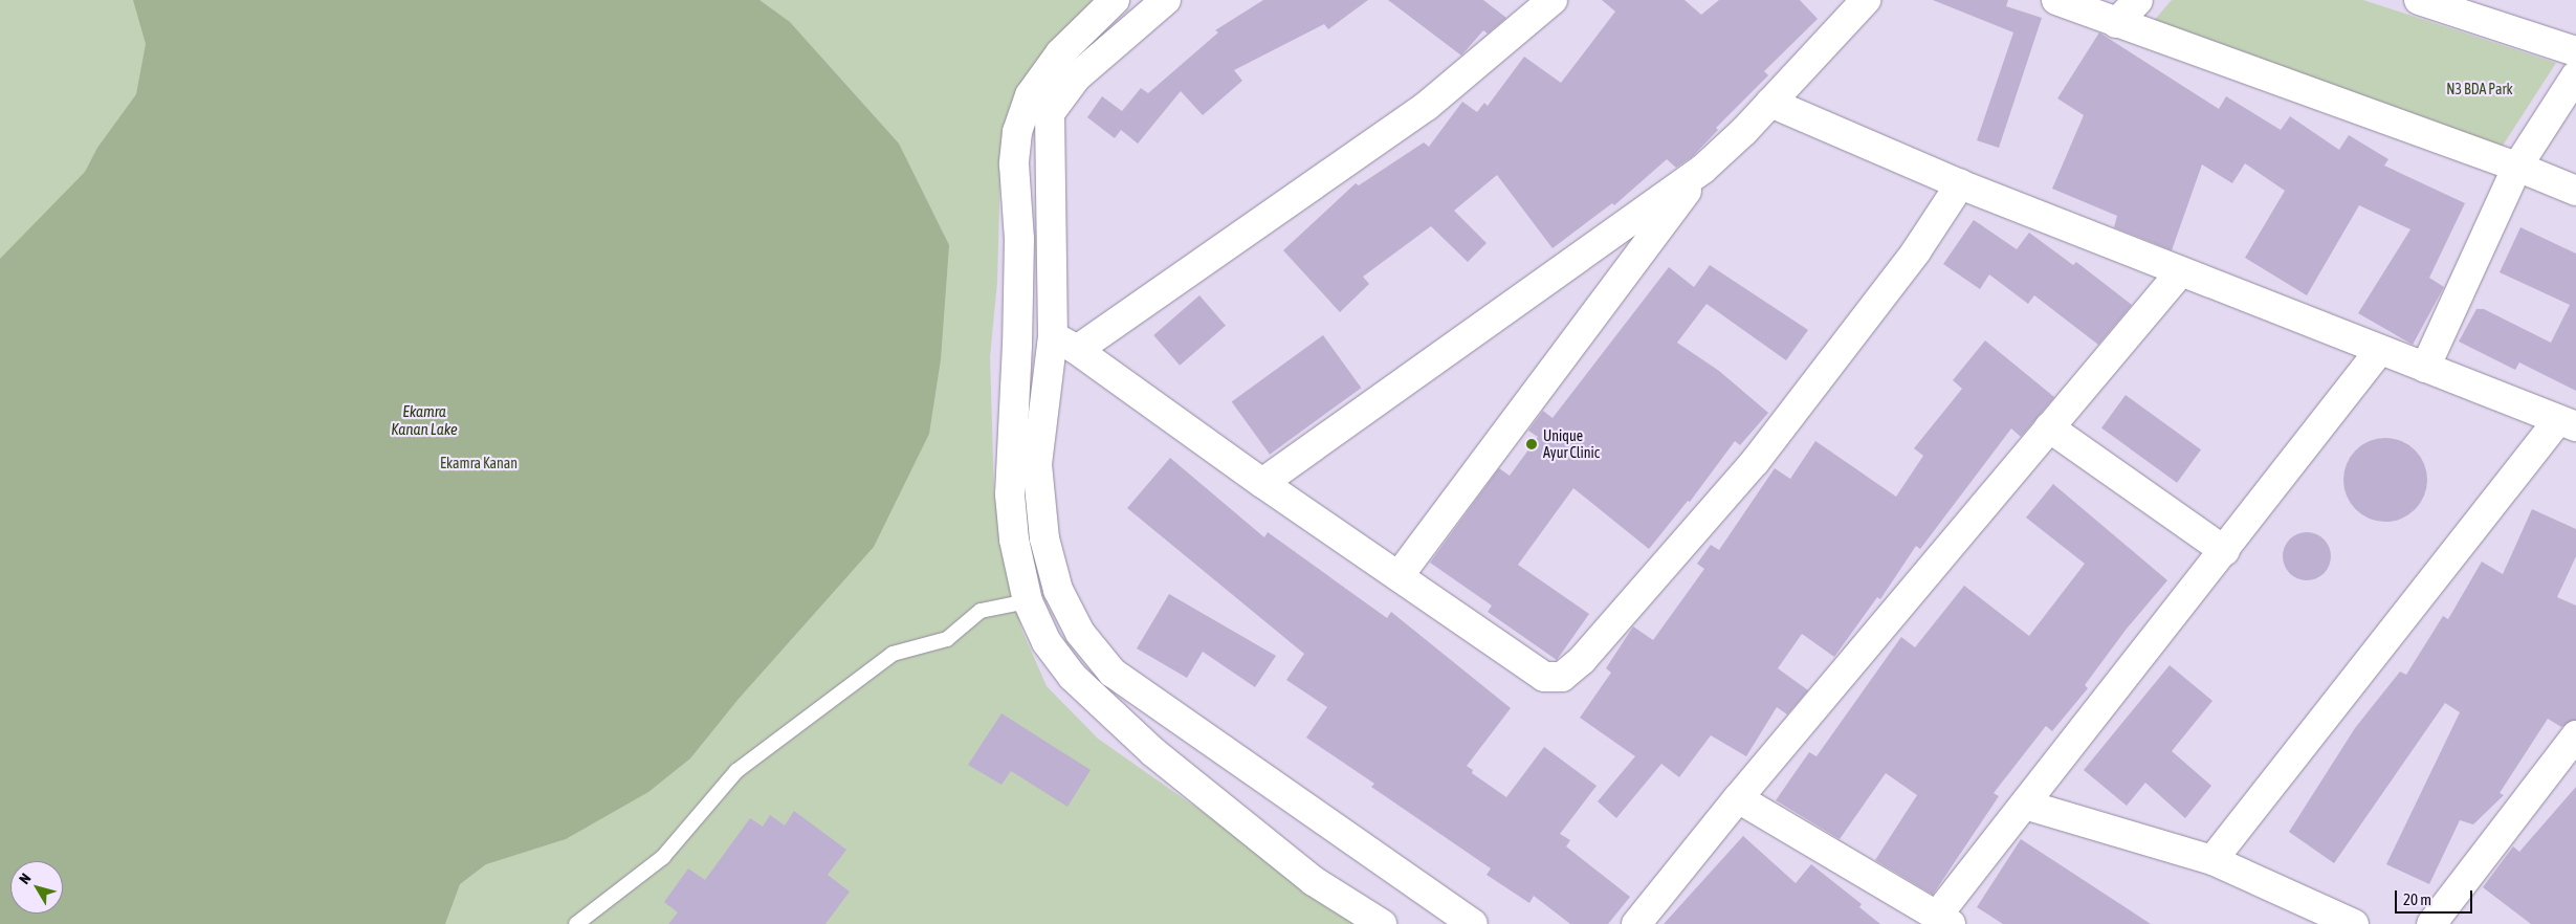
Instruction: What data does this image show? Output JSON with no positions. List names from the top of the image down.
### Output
{
  "water": ["Ekamra Kanan Lake"],
  "parks": ["N3 BDA Park", "Ekamra Kanan"],
  "places": ["Unique Ayur Clinic"],
  "scale_bar": "20 m",
  "north": "top left"
}
